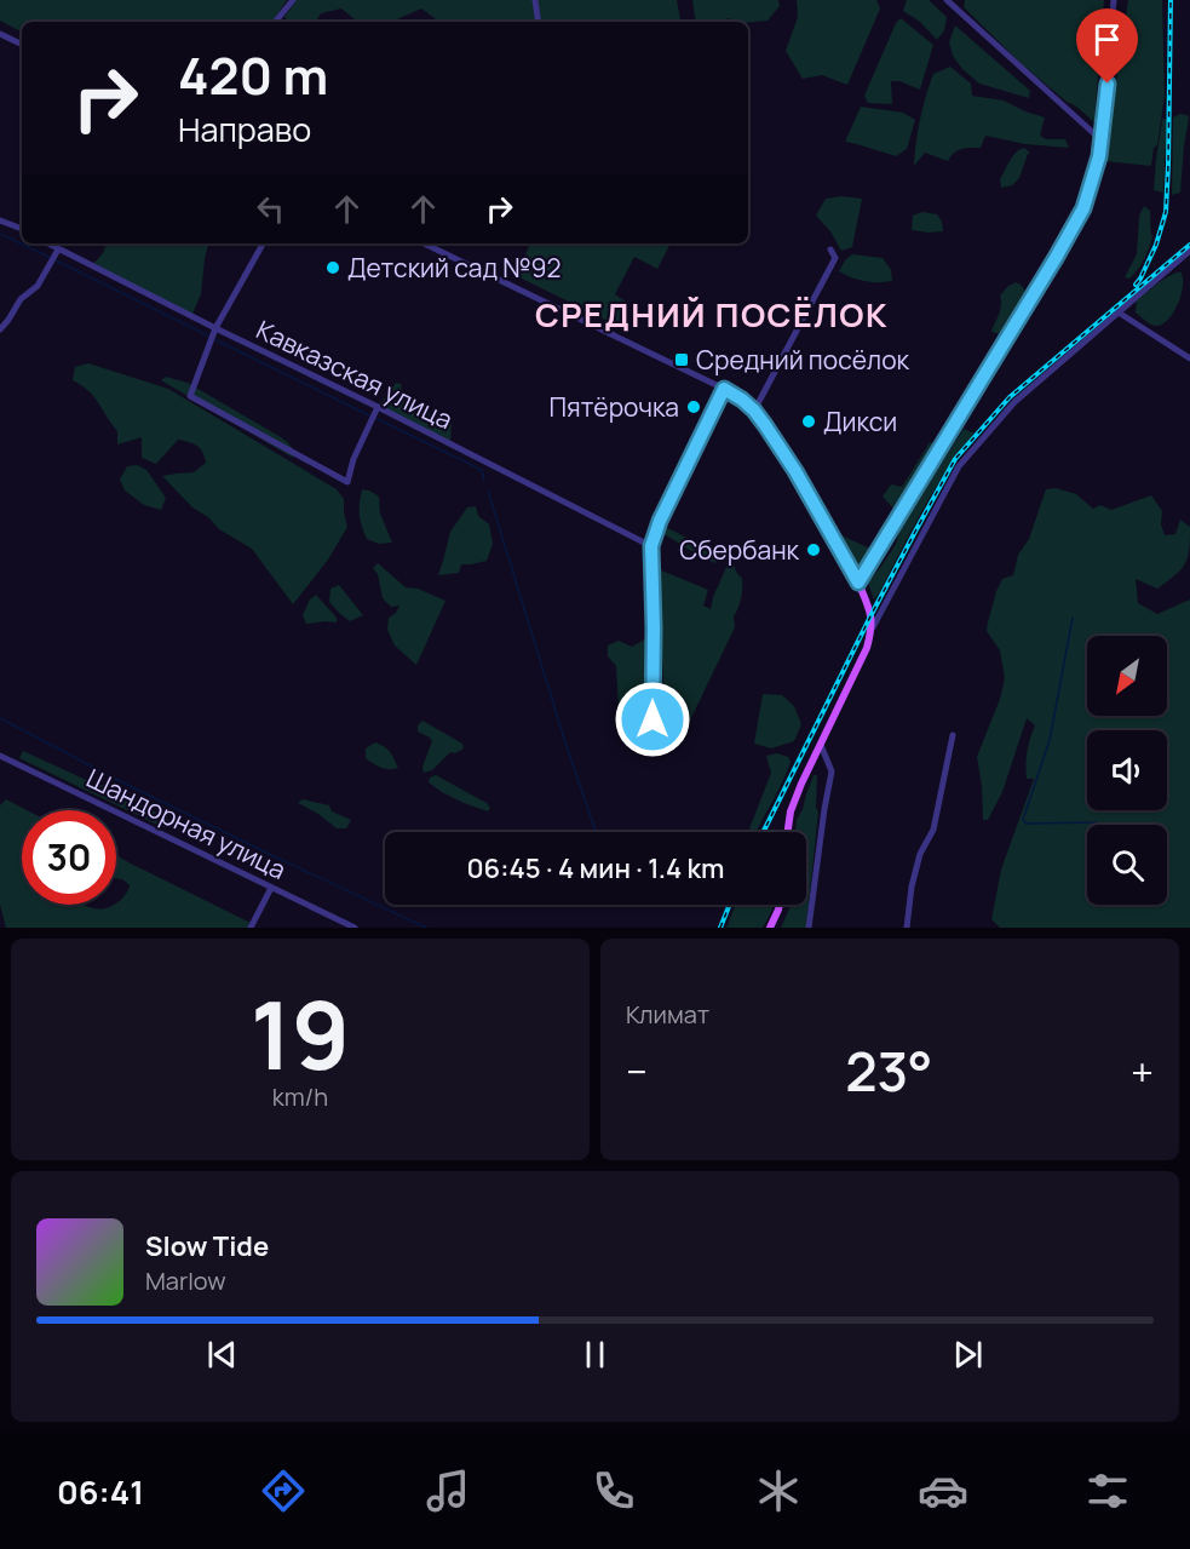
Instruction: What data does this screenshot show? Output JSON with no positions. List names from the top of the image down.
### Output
{
  "streets": {
    "street": ["Кавказская улица", "Шандорная улица"]
  },
  "districts": ["СРЕДНИЙ ПОСЁЛОК"],
  "places": {
    "other": [
      "Детский сад №92",
      "Пятёрочка",
      "Дикси",
      "Сбербанк"
    ],
    "transit": ["Средний посёлок"]
  },
  "north": "bottom left",
  "page": {
    "turn": ["420 m", "Направо"],
    "limit": "30",
    "trip": "06:45 · 4 мин · 1.4 km",
    "tile": [
      ["19", "km/h"],
      "Климат"
    ],
    "heat": ["−", "23°", "+"],
    "song": ["Slow Tide", "Marlow"],
    "tabs": "06:41"
  }
}
